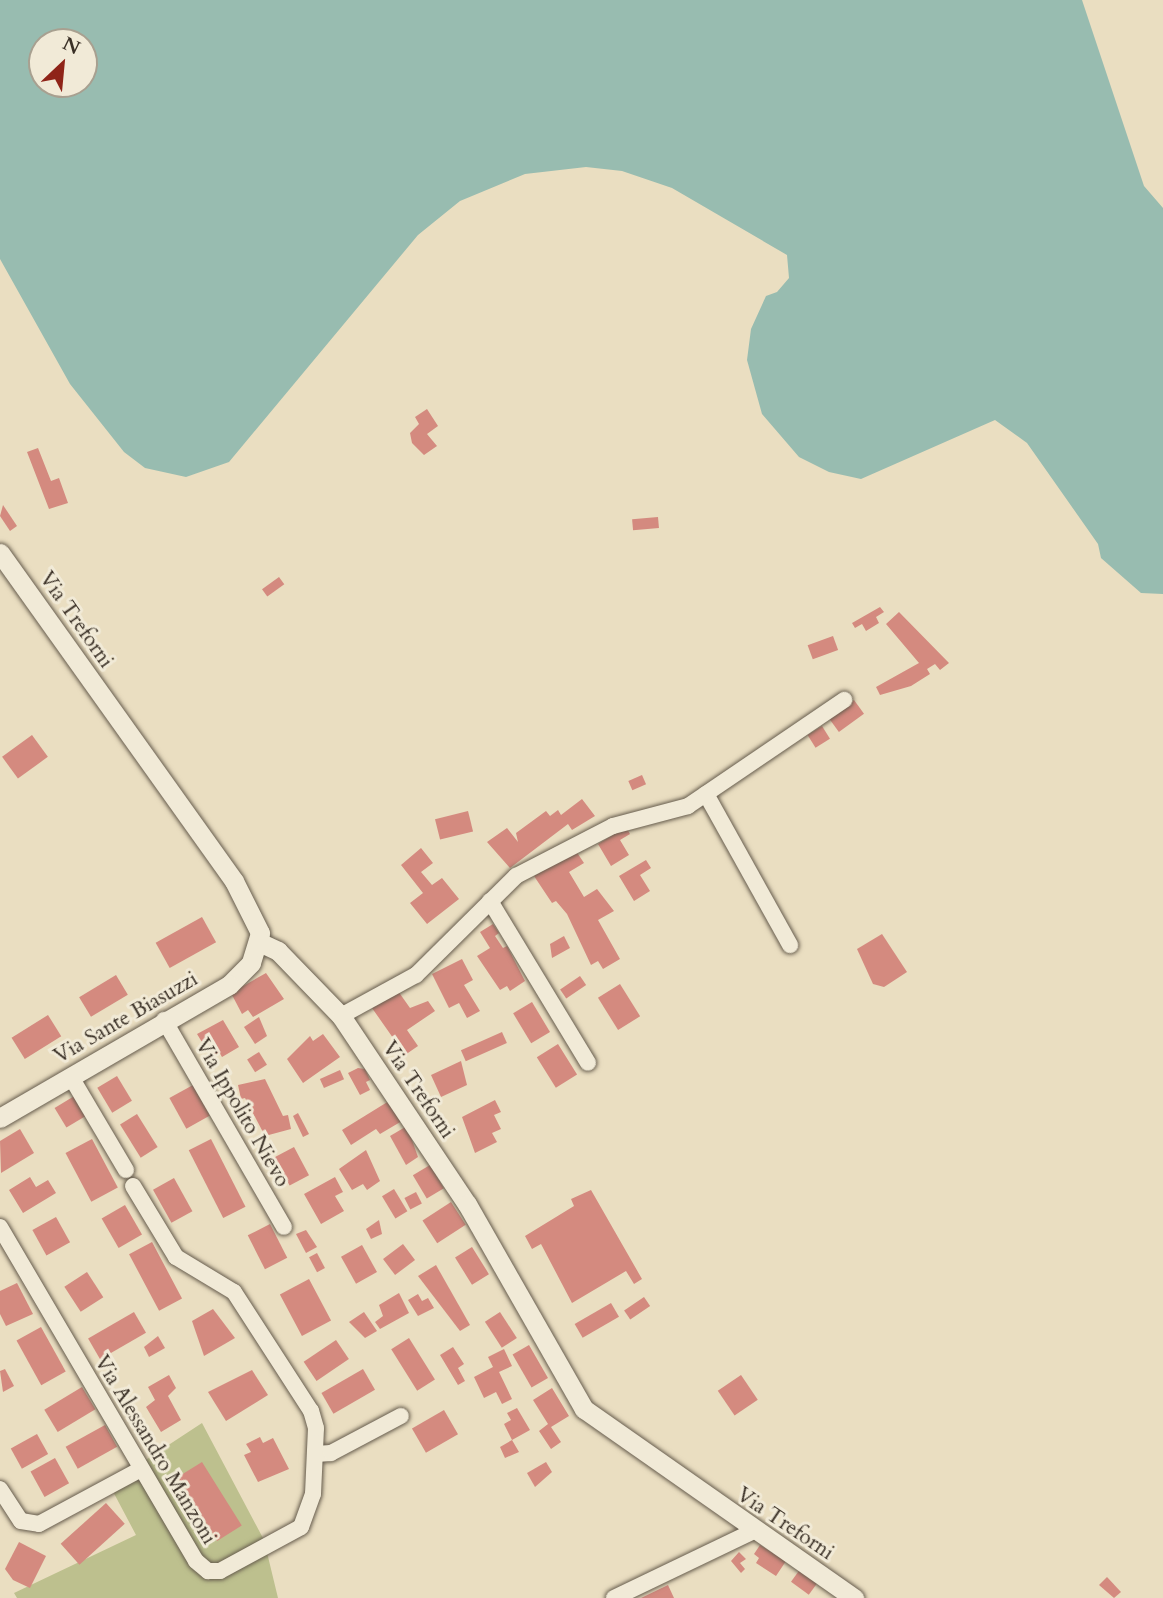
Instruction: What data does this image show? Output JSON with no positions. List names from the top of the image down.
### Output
{
  "streets": {
    "street": [
      "Via Treforni",
      "Via Sante Biasuzzi",
      "Via Ippolito Nievo",
      "Via Alessandro Manzoni"
    ]
  },
  "crossings": [
    ["Via Treforni", "Via Sante Biasuzzi"],
    ["Via Sante Biasuzzi", "Via Ippolito Nievo"]
  ],
  "north": "top right"
}
